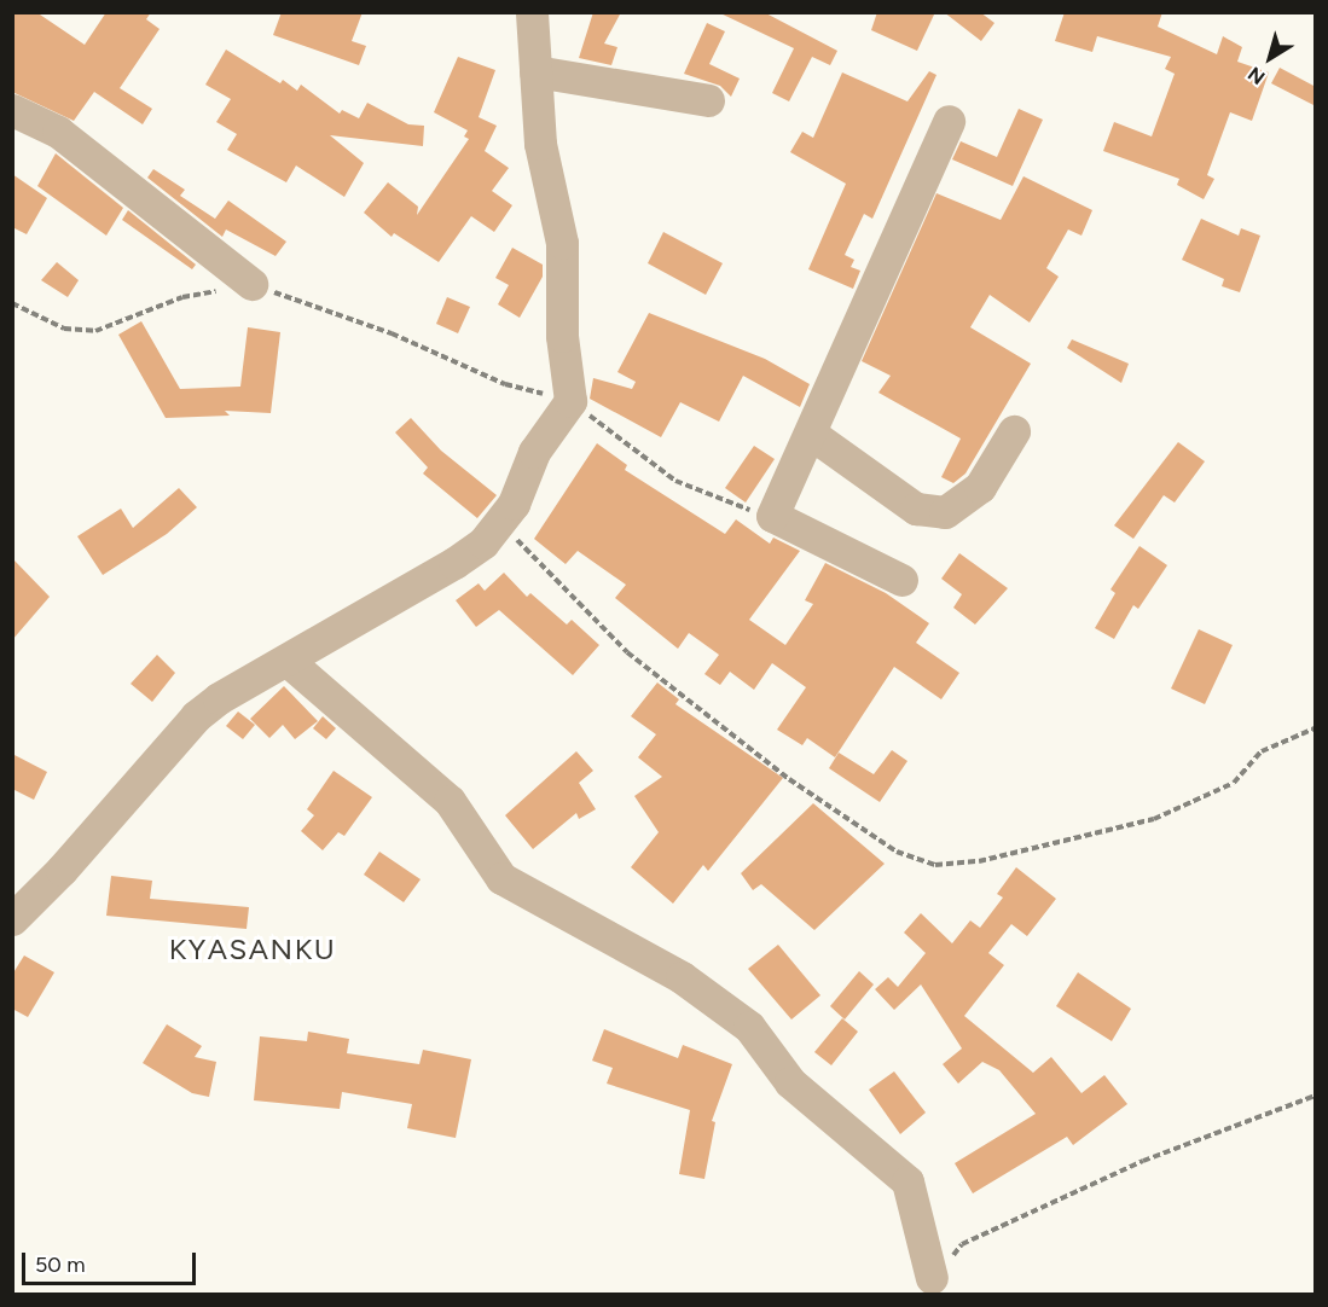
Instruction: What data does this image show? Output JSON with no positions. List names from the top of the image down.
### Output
{
  "districts": ["KYASANKU"],
  "scale_bar": "50 m",
  "north": "bottom left"
}
